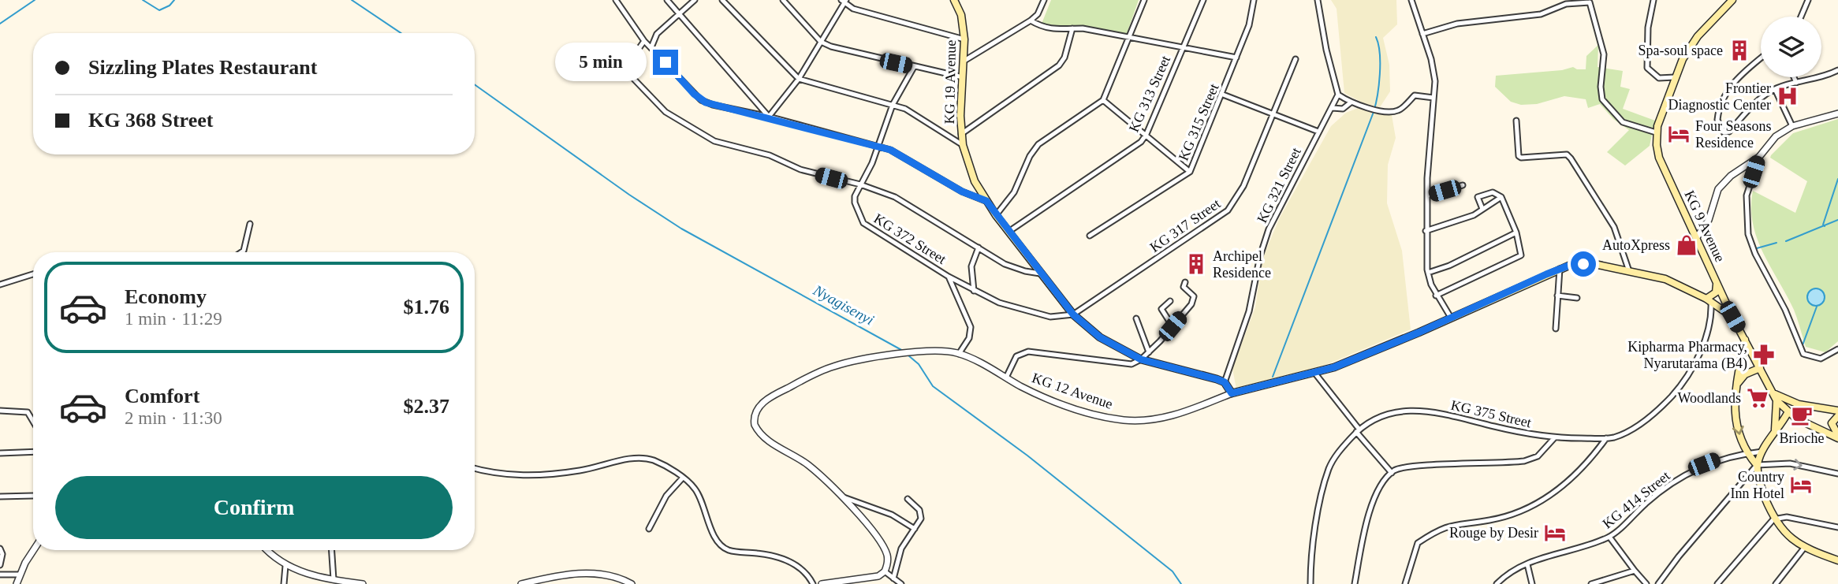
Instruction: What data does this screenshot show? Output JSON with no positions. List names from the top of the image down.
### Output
{
  "streets": {
    "main road": ["KG 19 Avenue", "KG 9 Avenue", "KG 12 Avenue"],
    "street": [
      "KG 313 Street",
      "KG 315 Street",
      "KG 321 Street",
      "KG 317 Street",
      "KG 372 Street",
      "KG 375 Street",
      "KG 414 Street"
    ]
  },
  "crossings": [
    ["KG 19 Avenue", "KG 313 Street"],
    ["KG 19 Avenue", "KG 321 Street"],
    ["KG 19 Avenue", "KG 317 Street"],
    ["KG 19 Avenue", "KG 372 Street"],
    ["KG 317 Street", "KG 372 Street"],
    ["KG 9 Avenue", "KG 12 Avenue"],
    ["KG 12 Avenue", "KG 375 Street"]
  ],
  "water": ["Nyagisenyi"],
  "places": {
    "building": ["Spa-soul space", "Archipel Residence"],
    "hospital": ["Frontier Diagnostic Center"],
    "hotel": ["Four Seasons Residence", "Country Inn Hotel", "Rouge by Desir"],
    "shop": ["AutoXpress"],
    "pharmacy": ["Kipharma Pharmacy, Nyarutarama (B4)"],
    "supermarket": ["Woodlands"],
    "cafe": ["Brioche"]
  },
  "page": {
    "banner": ["Sizzling Plates Restaurant", "KG 368 Street"],
    "bubble": "5 min",
    "list": [
      {
        "name": "Economy",
        "note": "1 min · 11:29",
        "value": "$1.76"
      },
      {
        "name": "Comfort",
        "note": "2 min · 11:30",
        "value": "$2.37"
      }
    ],
    "buttons": "Confirm"
  }
}
